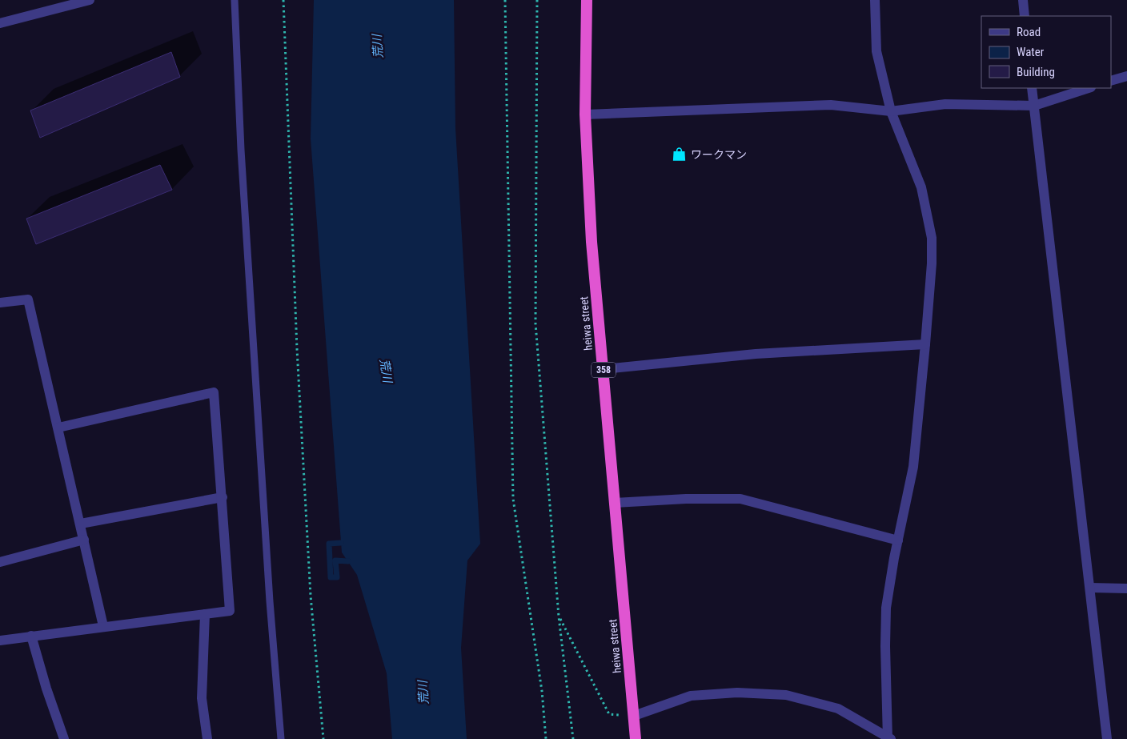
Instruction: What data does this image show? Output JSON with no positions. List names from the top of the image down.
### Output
{
  "streets": {
    "highway": ["heiwa street", "358"]
  },
  "water": ["荒川"],
  "places": {
    "shop": ["ワークマン"]
  },
  "legend": ["Road", "Water", "Building"]
}
